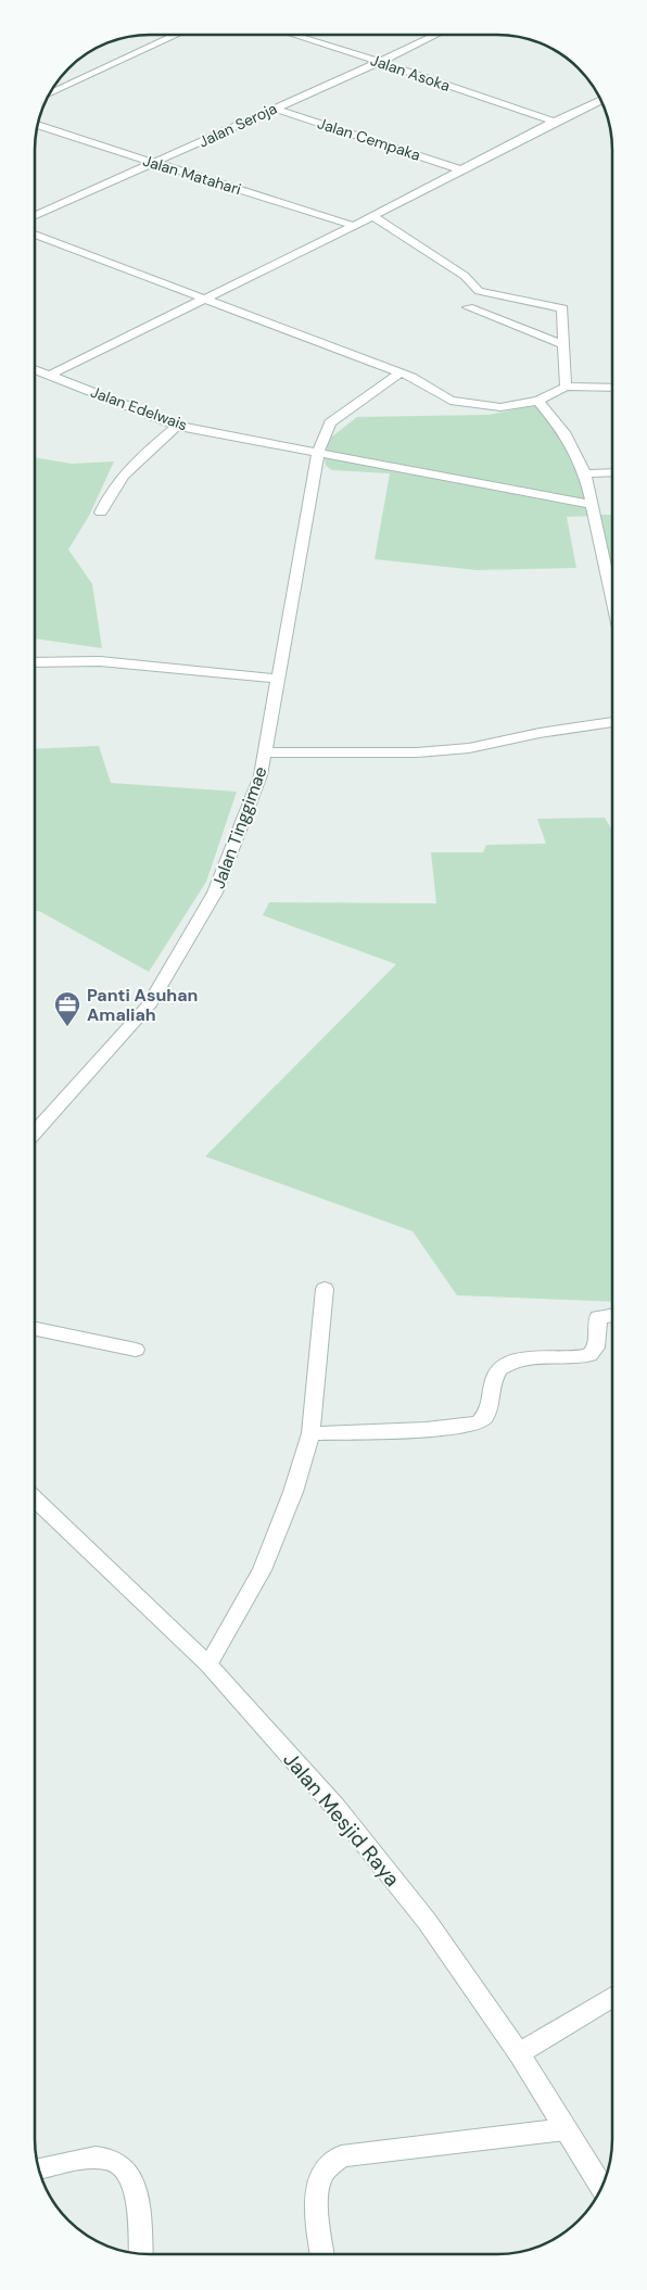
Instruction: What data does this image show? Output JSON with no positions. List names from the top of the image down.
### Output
{
  "streets": {
    "street": [
      "Jalan Asoka",
      "Jalan Seroja",
      "Jalan Cempaka",
      "Jalan Matahari",
      "Jalan Edelwais",
      "Jalan Tinggimae",
      "Jalan Mesjid Raya"
    ]
  },
  "crossings": [
    ["Jalan Asoka", "Jalan Seroja"],
    ["Jalan Seroja", "Jalan Cempaka"],
    ["Jalan Seroja", "Jalan Matahari"],
    ["Jalan Edelwais", "Jalan Tinggimae"]
  ],
  "places": {
    "office": ["Panti Asuhan Amaliah"]
  }
}
